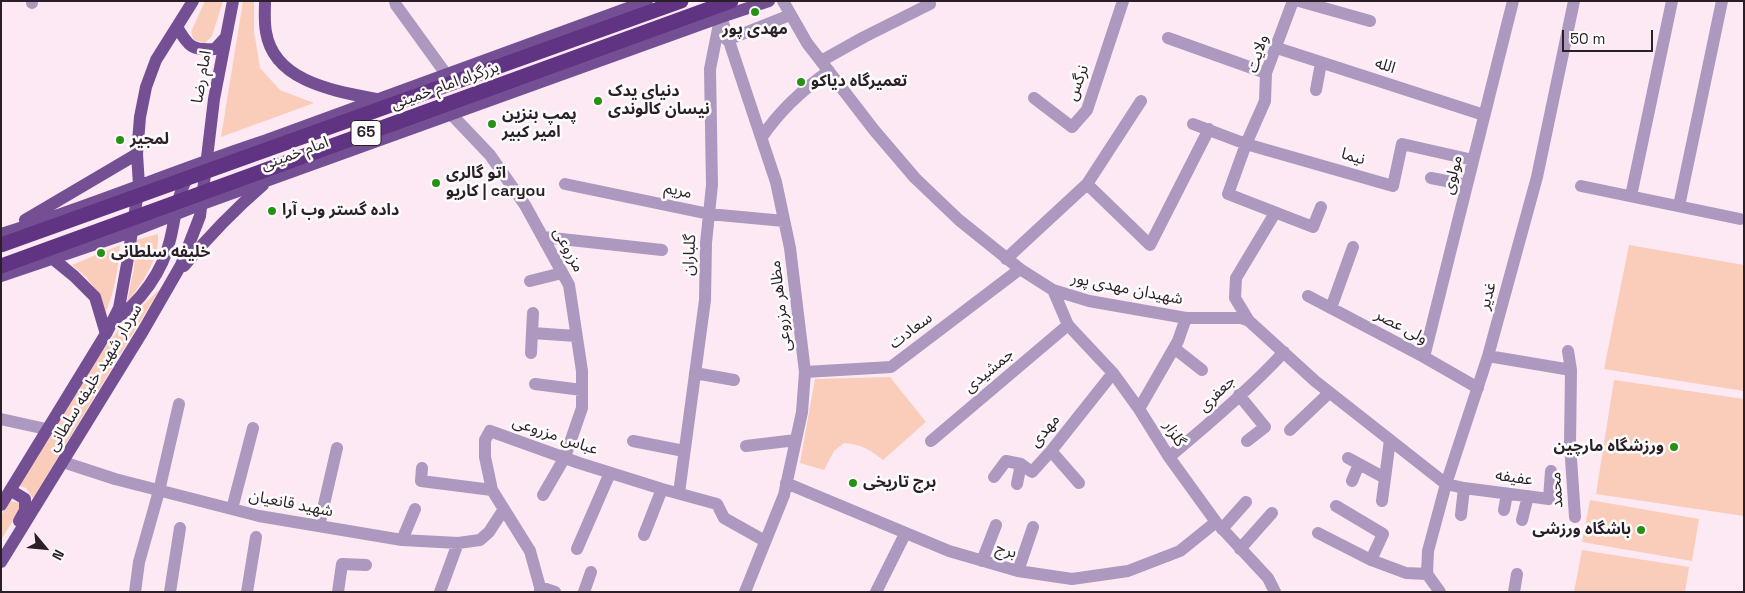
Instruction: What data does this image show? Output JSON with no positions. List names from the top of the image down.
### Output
{
  "streets": {
    "highway": ["بزرگراه امام خمینی", "65"],
    "main road": ["امام رضا", "امام خمینی", "سردار شهید خلیفه سلطانی"],
    "street": [
      "ولایت",
      "الله",
      "نرگس",
      "نیما",
      "مولوی",
      "مریم",
      "مزروعی",
      "گلباران",
      "شهیدان مهدی پور",
      "غدیر",
      "مظاهر مزروعی",
      "ولی عصر",
      "سعادت",
      "جمشیدی",
      "جعفری",
      "مهدی",
      "گلزار",
      "عباس مزروعی",
      "عفیفه",
      "محمد",
      "شهید قانعیان",
      "برج"
    ]
  },
  "crossings": [
    ["ولایت", "الله"],
    ["ولایت", "نیما"],
    ["الله", "مولوی"],
    ["امام رضا", "امام خمینی"],
    ["امام رضا", "سردار شهید خلیفه سلطانی"],
    ["بزرگراه امام خمینی", "امام خمینی"],
    ["امام خمینی", "مزروعی"],
    ["امام خمینی", "گلباران"],
    ["امام خمینی", "مظاهر مزروعی"],
    ["امام خمینی", "سردار شهید خلیفه سلطانی"],
    ["نیما", "مولوی"],
    ["مولوی", "ولی عصر"],
    ["مریم", "گلباران"],
    ["مریم", "مظاهر مزروعی"],
    ["مزروعی", "عباس مزروعی"],
    ["گلباران", "مظاهر مزروعی"],
    ["گلباران", "عباس مزروعی"],
    ["شهیدان مهدی پور", "سعادت"],
    ["شهیدان مهدی پور", "گلزار"],
    ["غدیر", "ولی عصر"],
    ["غدیر", "عفیفه"],
    ["مظاهر مزروعی", "سعادت"],
    ["مظاهر مزروعی", "عباس مزروعی"],
    ["مظاهر مزروعی", "برج"],
    ["جمشیدی", "گلزار"],
    ["سردار شهید خلیفه سلطانی", "شهید قانعیان"],
    ["جعفری", "گلزار"],
    ["مهدی", "گلزار"],
    ["گلزار", "برج"],
    ["عباس مزروعی", "شهید قانعیان"]
  ],
  "places": [
    "مهدی پور",
    "تعمیرگاه دیاکو",
    "دنیای یدک نیسان کالوندی",
    "پمپ بنزین امیر کبیر",
    "لمجیر",
    "اتو گالری کاریو | caryou",
    "داده گستر وب آرا",
    "خلیفه سلطانی",
    "ورزشگاه مارچین",
    "برج تاریخی",
    "باشگاه ورزشی"
  ],
  "scale_bar": "50 m",
  "north": "bottom right"
}
